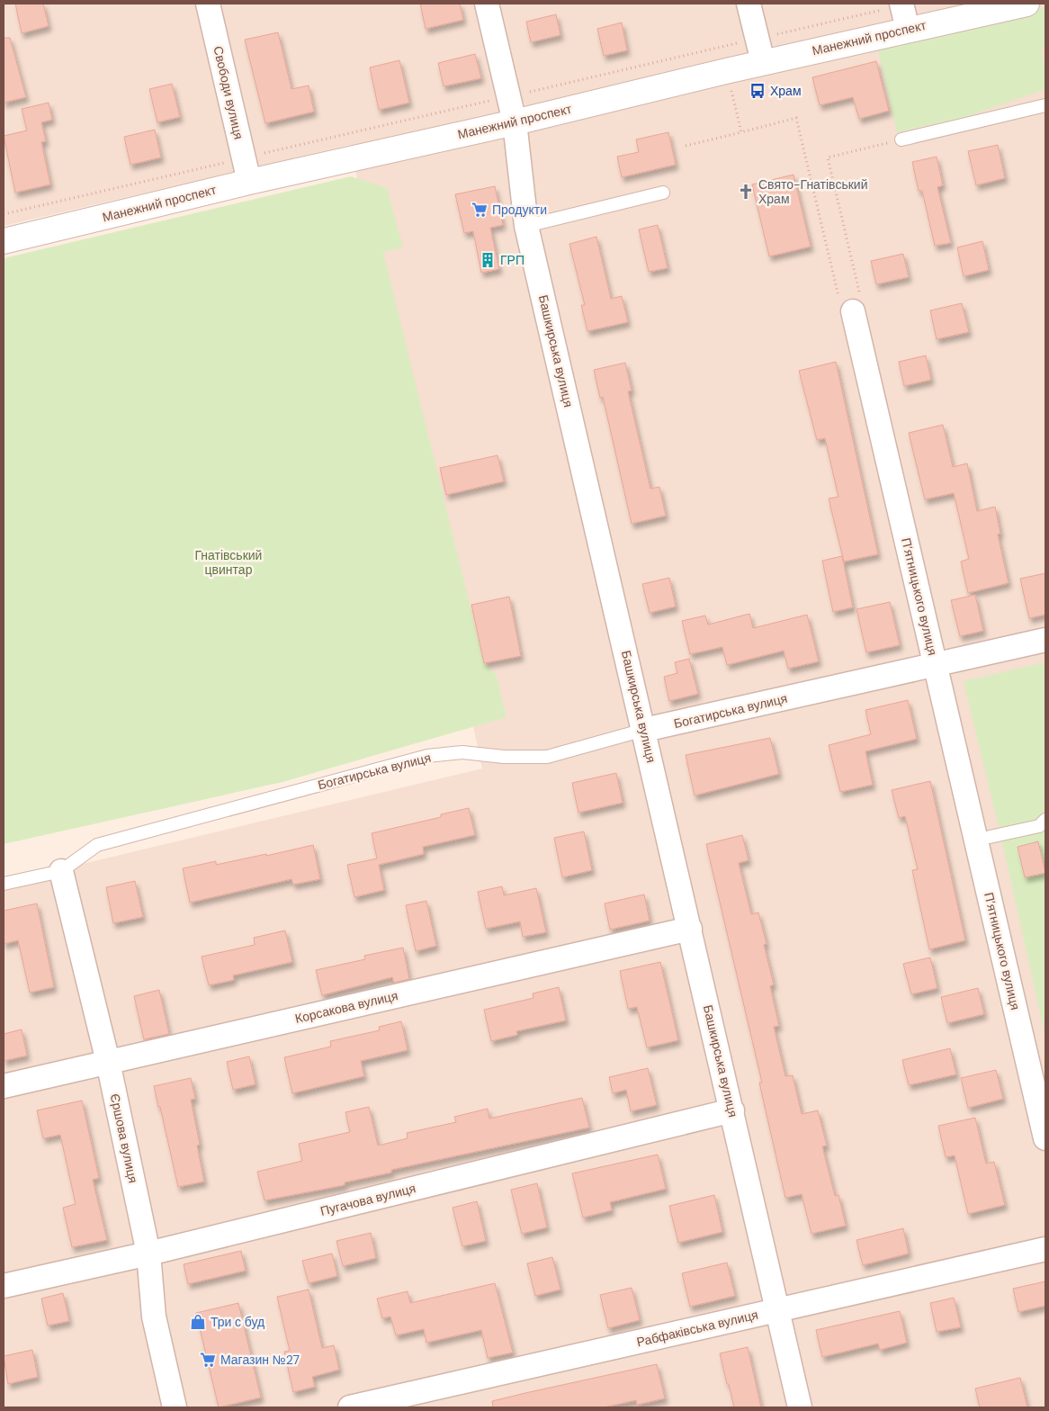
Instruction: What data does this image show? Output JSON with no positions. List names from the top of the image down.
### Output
{
  "streets": {
    "street": [
      "Манежний проспект",
      "Свободи вулиця",
      "Башкирська вулиця",
      "П’ятницького вулиця",
      "Богатирська вулиця",
      "Корсакова вулиця",
      "Єршова вулиця",
      "Пугачова вулиця",
      "Рабфаківська вулиця"
    ]
  },
  "crossings": [
    ["Манежний проспект", "Свободи вулиця"],
    ["Манежний проспект", "Башкирська вулиця"],
    ["Башкирська вулиця", "Богатирська вулиця"],
    ["Башкирська вулиця", "Корсакова вулиця"],
    ["Башкирська вулиця", "Пугачова вулиця"],
    ["Башкирська вулиця", "Рабфаківська вулиця"],
    ["П’ятницького вулиця", "Богатирська вулиця"],
    ["Богатирська вулиця", "Єршова вулиця"],
    ["Корсакова вулиця", "Єршова вулиця"],
    ["Єршова вулиця", "Пугачова вулиця"]
  ],
  "parks": ["Гнатівський цвинтар"],
  "places": {
    "bus stop": ["Храм"],
    "church": ["Свято-Гнатівський Храм"],
    "supermarket": ["Продукти", "Магазин №27"],
    "building": ["ГРП"],
    "shop": ["Три с буд"]
  }
}
